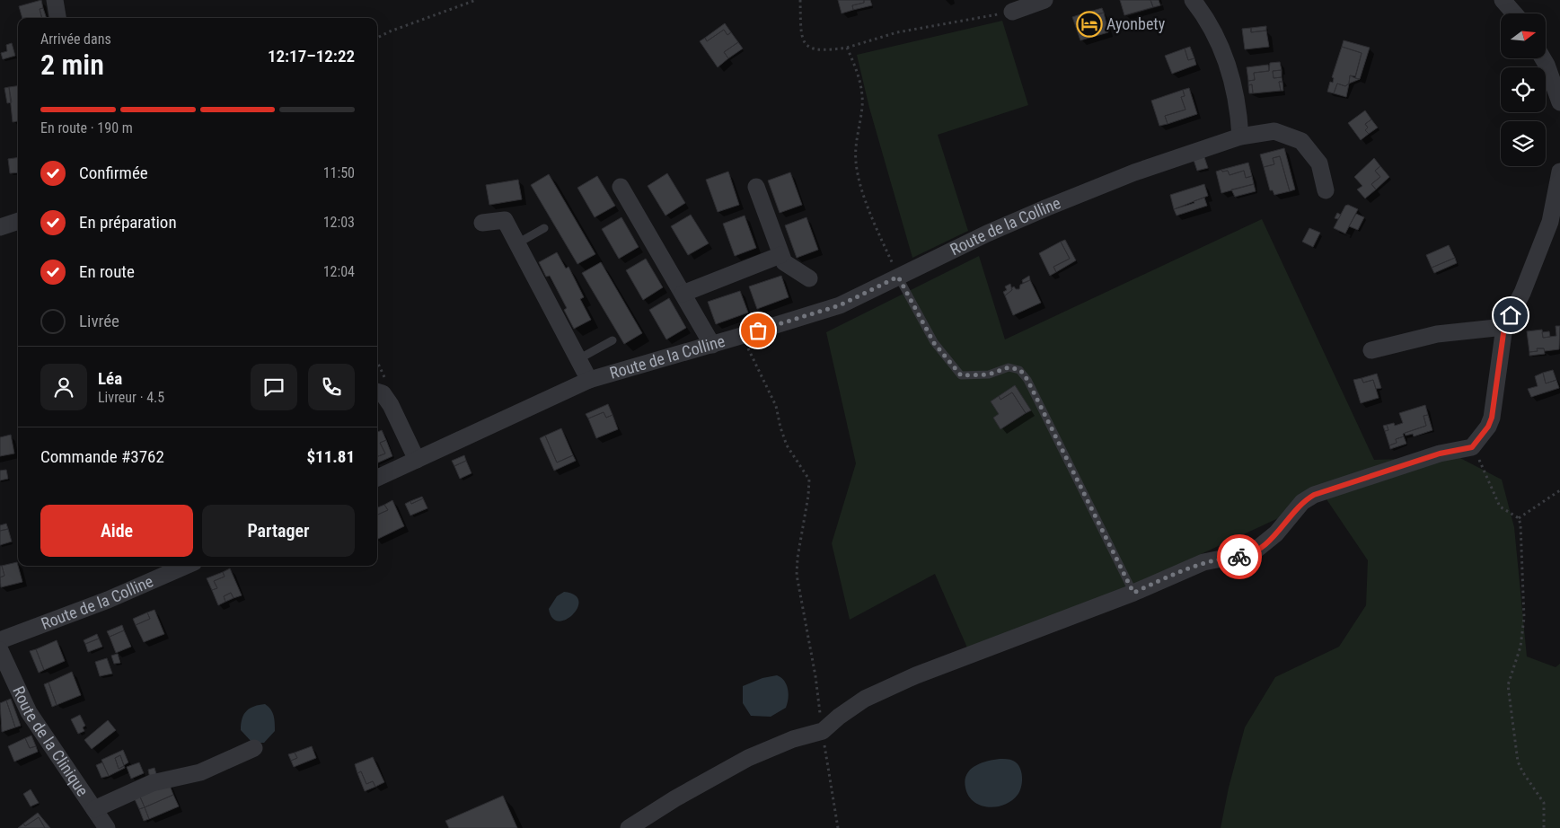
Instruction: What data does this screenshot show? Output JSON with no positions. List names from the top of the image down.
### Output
{
  "streets": {
    "street": ["Route de la Colline", "Route de la Clinique"]
  },
  "places": {
    "hotel": ["Ayonbety"]
  },
  "north": "right",
  "page": {
    "heading": ["2 min", "Arrivée dans", "12:17–12:22"],
    "panel": [
      "Léa",
      "Livreur · 4.5",
      "Commande #3762",
      "$11.81"
    ],
    "bar": "En route · 190 m",
    "list": [
      ["Confirmée", "11:50"],
      ["En préparation", "12:03"],
      ["En route", "12:04"],
      "Livrée"
    ],
    "buttons": ["Aide", "Partager"]
  }
}
